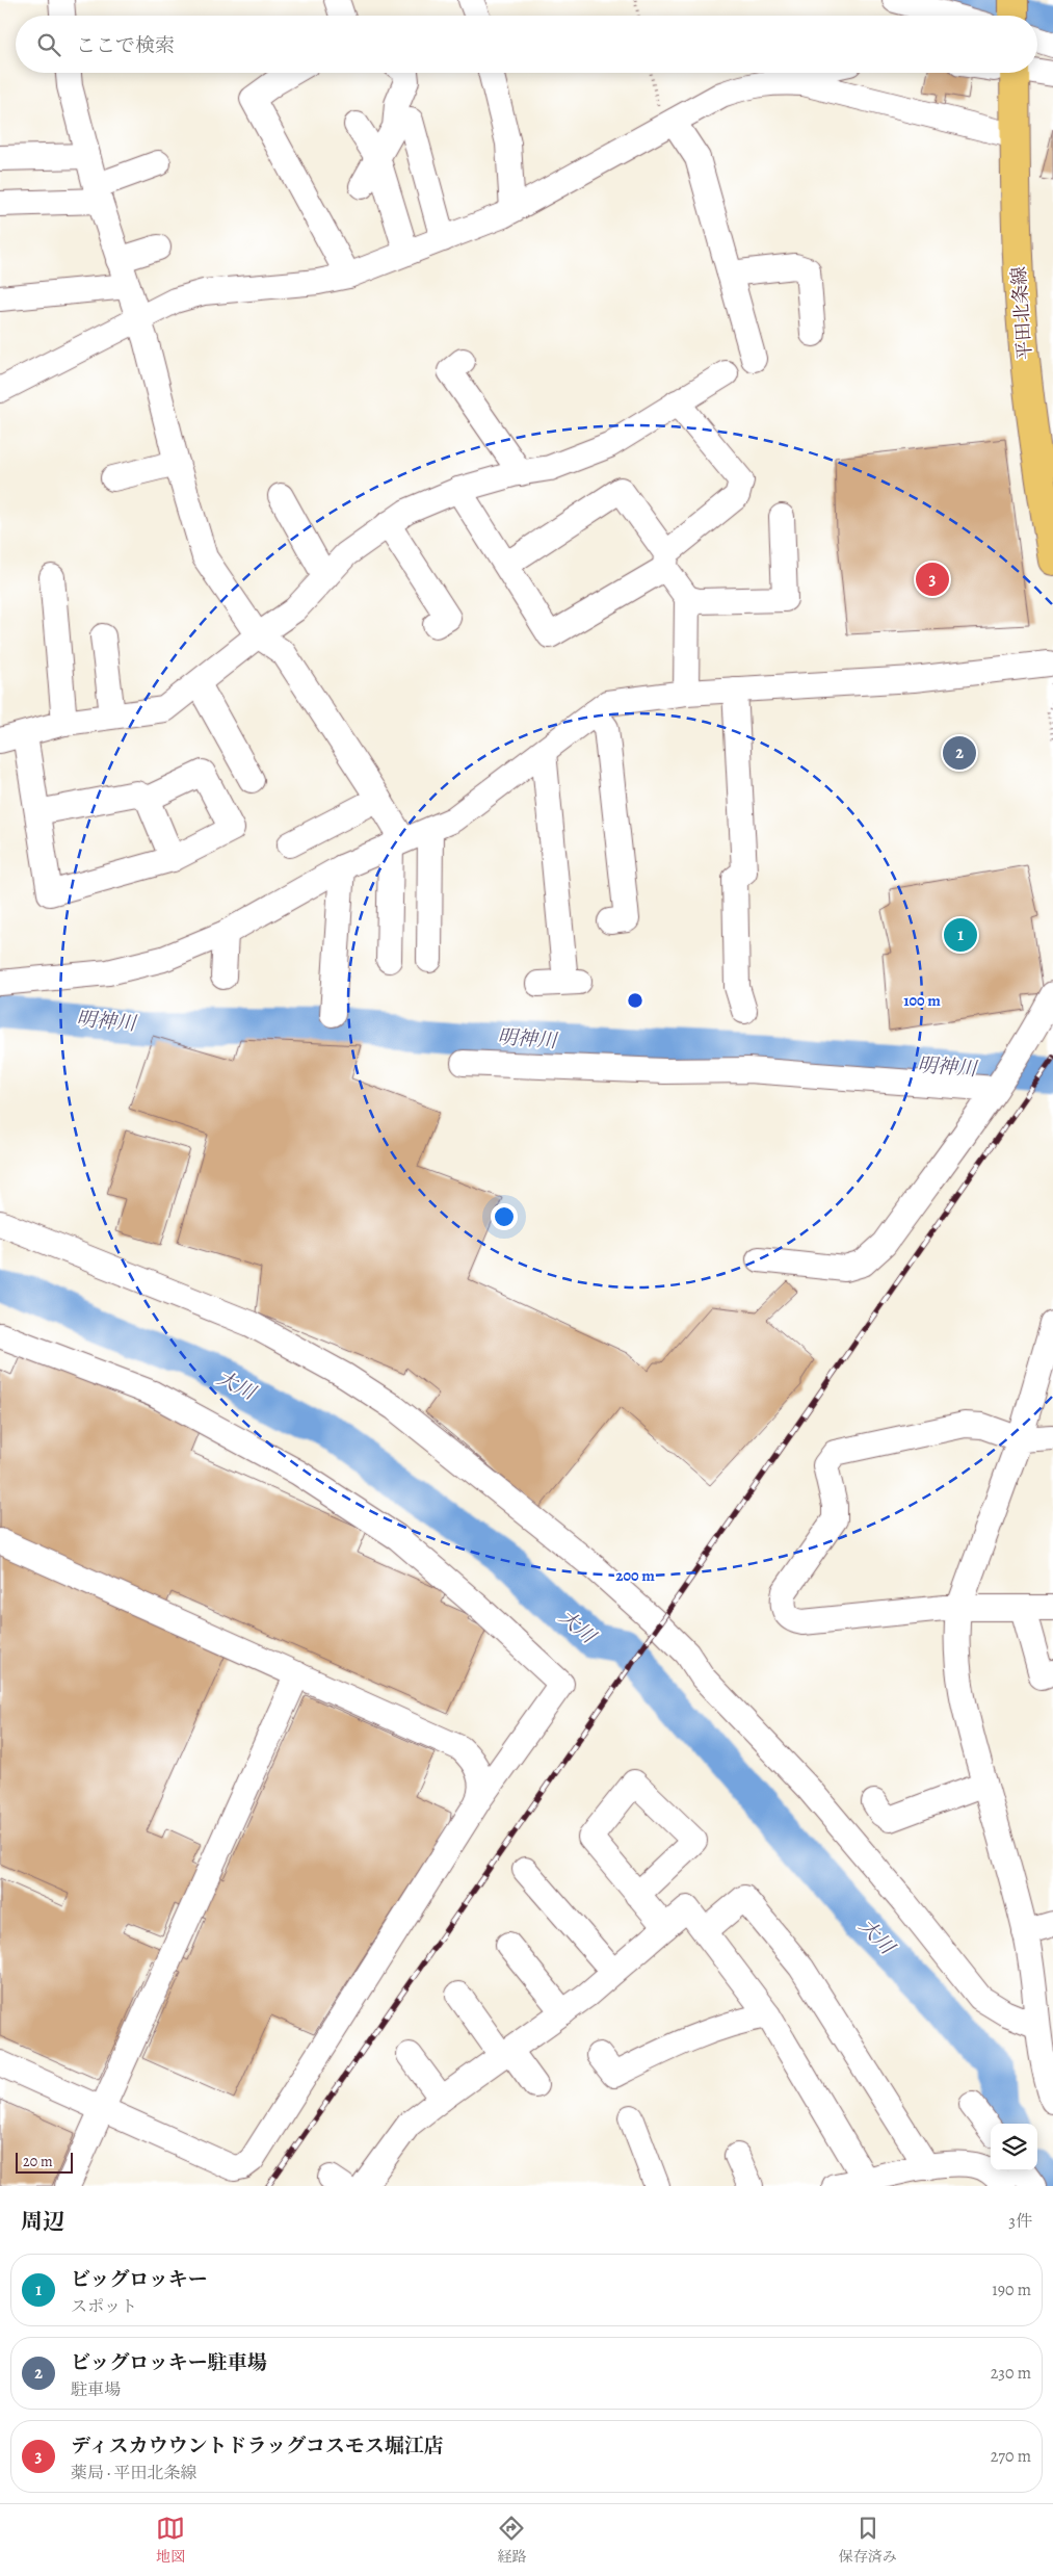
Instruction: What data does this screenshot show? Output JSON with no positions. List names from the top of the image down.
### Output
{
  "streets": {
    "main road": ["平田北条線"]
  },
  "water": ["明神川", "大川"],
  "scale_bar": "20 m",
  "page": {
    "search": "ここで検索",
    "pins": ["3", "2", "1"],
    "scale": "20 m",
    "heading": ["周辺", "3件"],
    "list": [
      {
        "mark": "1",
        "name": "ビッグロッキー",
        "note": "スポット",
        "value": "190 m"
      },
      {
        "mark": "2",
        "name": "ビッグロッキー駐車場",
        "note": "駐車場",
        "value": "230 m"
      },
      {
        "mark": "3",
        "name": "ディスカウウントドラッグコスモス堀江店",
        "note": "薬局 · 平田北条線",
        "value": "270 m"
      }
    ],
    "nav": ["地図", "経路", "保存済み"]
  },
  "rings": ["100 m", "200 m"]
}
